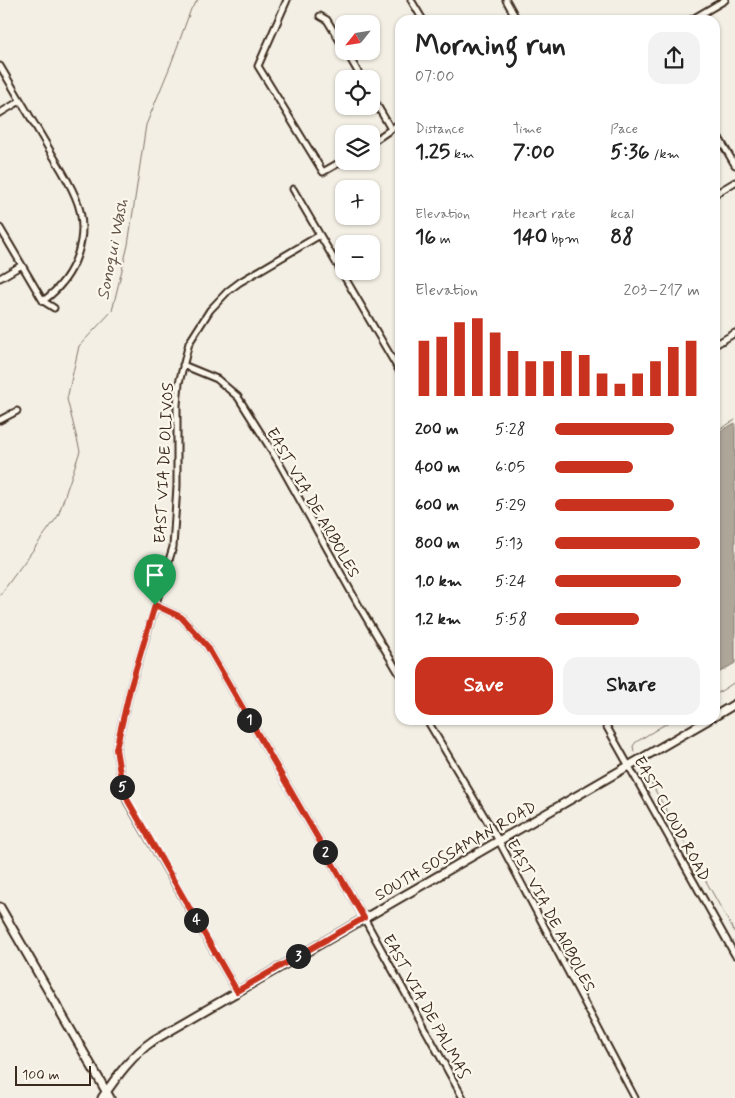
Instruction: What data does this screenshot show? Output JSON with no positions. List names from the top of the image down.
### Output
{
  "streets": {
    "main road": ["SOUTH SOSSAMAN ROAD"],
    "street": [
      "EAST VIA DE OLIVOS",
      "EAST VIA DE ARBOLES",
      "EAST CLOUD ROAD",
      "EAST VIA DE PALMAS"
    ]
  },
  "crossings": [
    ["EAST VIA DE OLIVOS", "EAST VIA DE ARBOLES"],
    ["EAST VIA DE OLIVOS", "SOUTH SOSSAMAN ROAD"],
    ["EAST VIA DE OLIVOS", "EAST VIA DE PALMAS"],
    ["EAST VIA DE ARBOLES", "SOUTH SOSSAMAN ROAD"],
    ["EAST CLOUD ROAD", "SOUTH SOSSAMAN ROAD"],
    ["SOUTH SOSSAMAN ROAD", "EAST VIA DE PALMAS"]
  ],
  "water": ["Sonoqui Wash"],
  "scale_bar": "100 m",
  "north": "bottom left",
  "page": {
    "map_buttons": ["+", "−"],
    "heading": ["Morning run", "07:00"],
    "stats": [
      ["Distance", "1.25 km"],
      ["Time", "7:00"],
      ["Pace", "5:36 /km"],
      ["Elevation", "16 m"],
      ["Heart rate", "140 bpm"],
      ["kcal", "88"]
    ],
    "chart": ["Elevation", "203–217 m"],
    "list": [
      {
        "name": "200 m",
        "note": "5:28"
      },
      {
        "name": "400 m",
        "note": "6:05"
      },
      {
        "name": "600 m",
        "note": "5:29"
      },
      {
        "name": "800 m",
        "note": "5:13"
      },
      {
        "name": "1.0 km",
        "note": "5:24"
      },
      {
        "name": "1.2 km",
        "note": "5:58"
      }
    ],
    "buttons": ["Save", "Share"],
    "pins": [
      "1",
      "5",
      "2",
      "4",
      "3"
    ],
    "scale": "100 m"
  }
}
